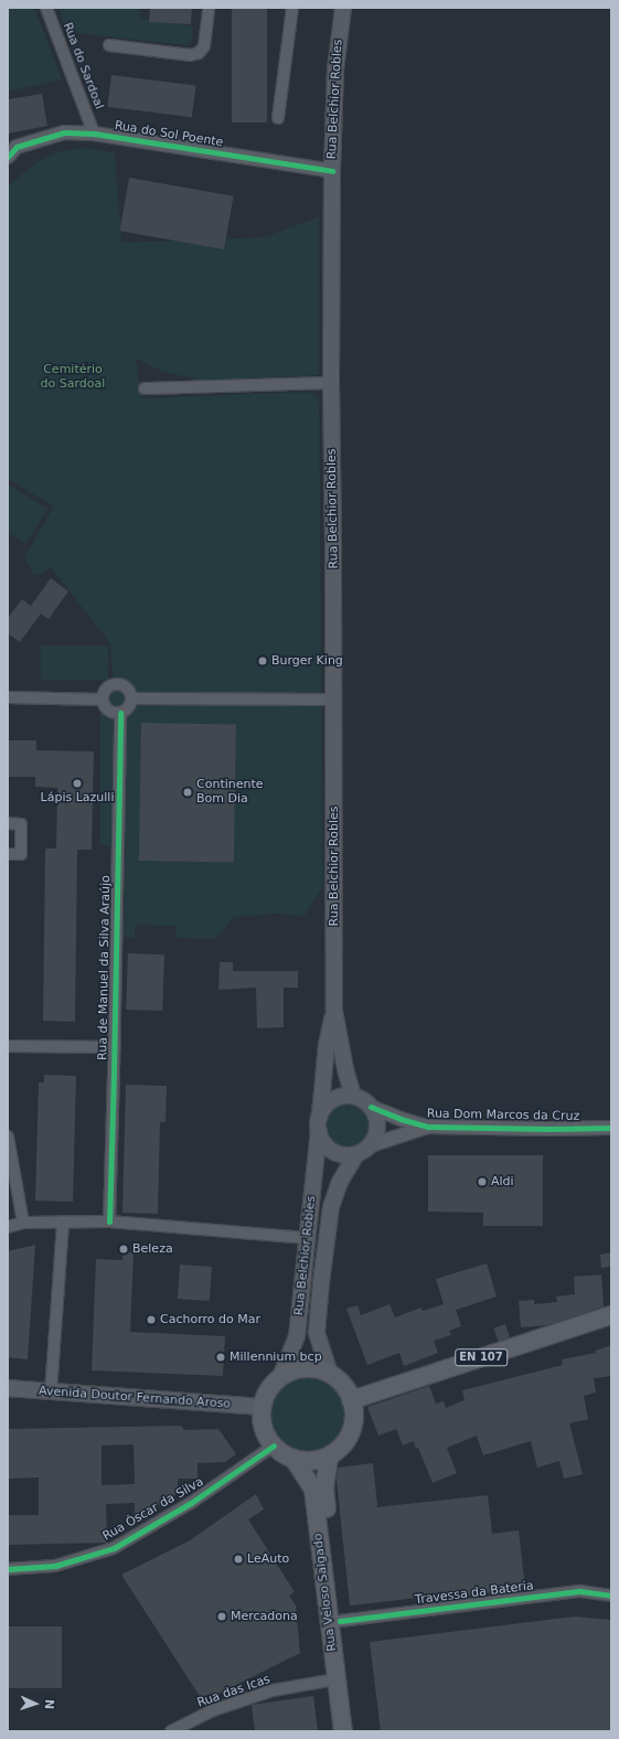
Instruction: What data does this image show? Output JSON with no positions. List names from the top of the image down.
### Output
{
  "streets": {
    "main road": [
      "Rua Belchior Robles",
      "EN 107",
      "Avenida Doutor Fernando Aroso",
      "Rua Veloso Salgado"
    ],
    "street": [
      "Rua do Sardoal",
      "Rua do Sol Poente",
      "Rua de Manuel da Silva Araújo",
      "Rua Dom Marcos da Cruz",
      "Rua Óscar da Silva",
      "Travessa da Bateria",
      "Rua das Icas"
    ]
  },
  "crossings": [
    ["Rua do Sardoal", "Rua do Sol Poente"],
    ["Rua Belchior Robles", "Rua do Sol Poente"],
    ["Rua Belchior Robles", "Rua Dom Marcos da Cruz"],
    ["Rua Belchior Robles", "EN 107"],
    ["Rua Belchior Robles", "Avenida Doutor Fernando Aroso"],
    ["Rua Belchior Robles", "Rua Óscar da Silva"],
    ["Rua Belchior Robles", "Rua Veloso Salgado"],
    ["EN 107", "Avenida Doutor Fernando Aroso"],
    ["EN 107", "Rua Óscar da Silva"],
    ["EN 107", "Rua Veloso Salgado"],
    ["Avenida Doutor Fernando Aroso", "Rua Óscar da Silva"],
    ["Avenida Doutor Fernando Aroso", "Rua Veloso Salgado"],
    ["Rua Óscar da Silva", "Rua Veloso Salgado"],
    ["Rua Veloso Salgado", "Travessa da Bateria"],
    ["Rua Veloso Salgado", "Rua das Icas"]
  ],
  "parks": ["Cemitério do Sardoal"],
  "places": [
    "Burger King",
    "Lápis Lazulli",
    "Continente Bom Dia",
    "Aldi",
    "Beleza",
    "Cachorro do Mar",
    "Millennium bcp",
    "LeAuto",
    "Mercadona"
  ],
  "north": "right"
}
